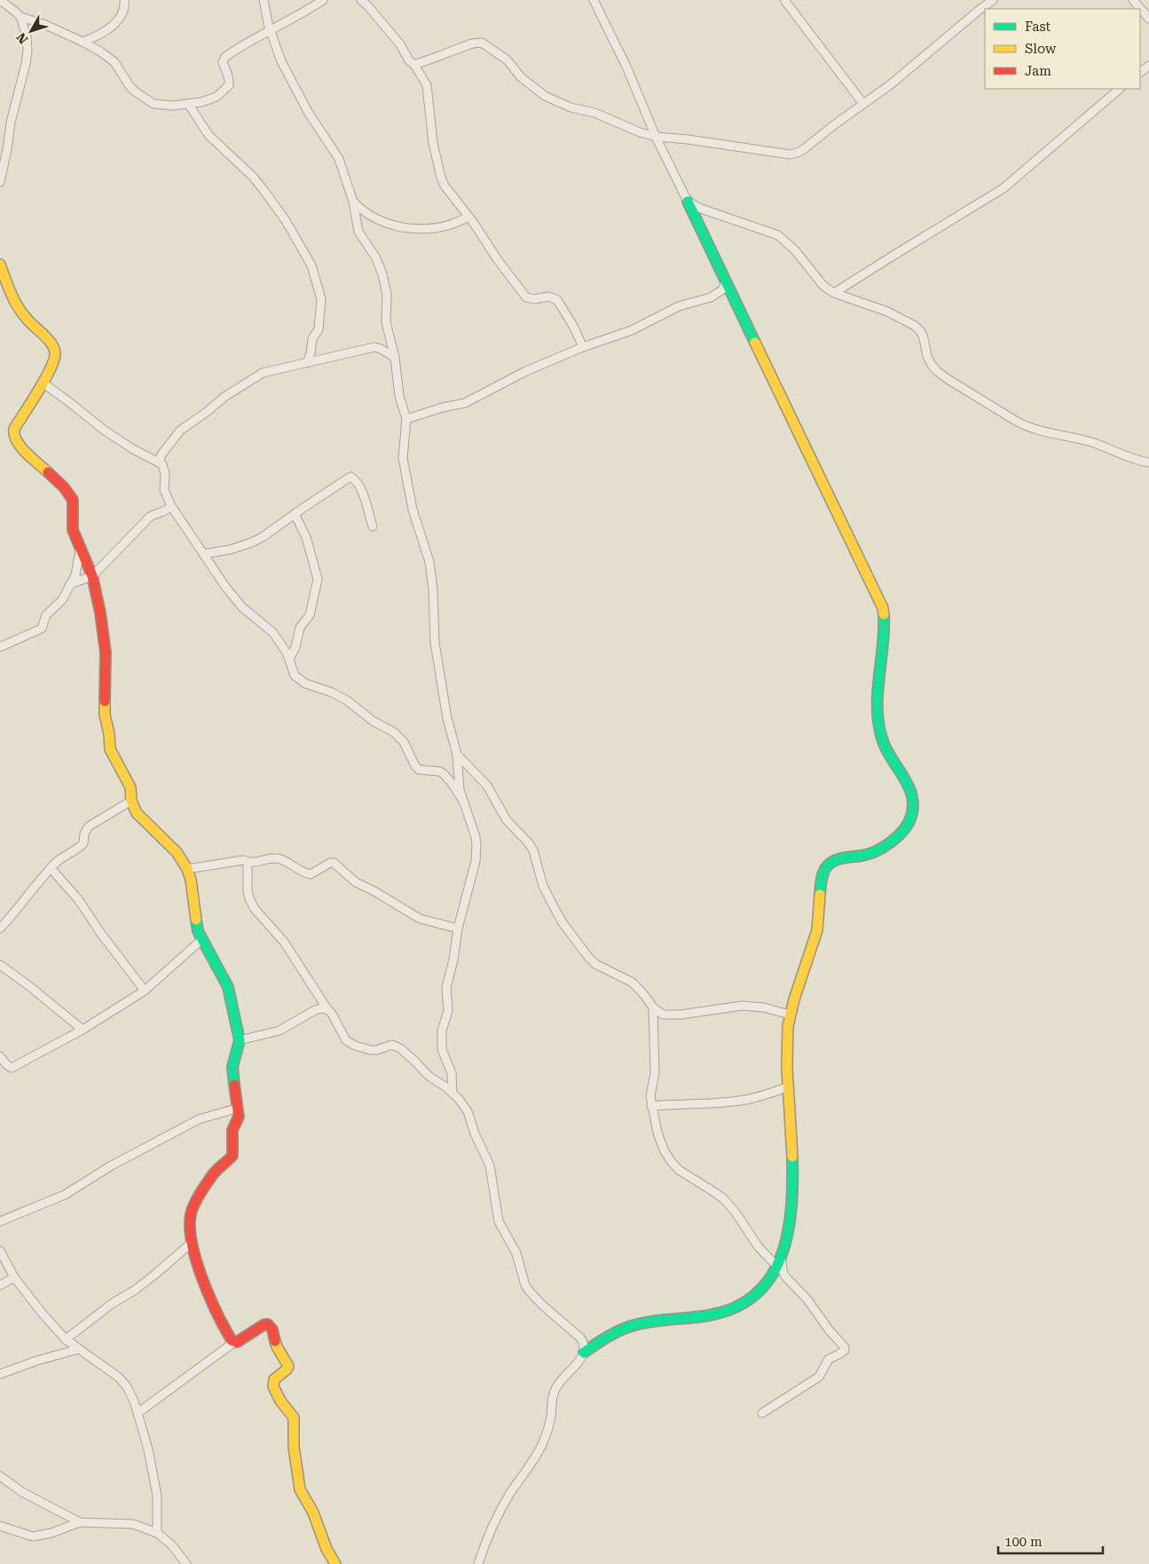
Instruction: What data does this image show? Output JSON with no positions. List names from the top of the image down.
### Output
{
  "legend": ["Fast", "Slow", "Jam"],
  "scale_bar": "100 m",
  "north": "bottom left"
}
